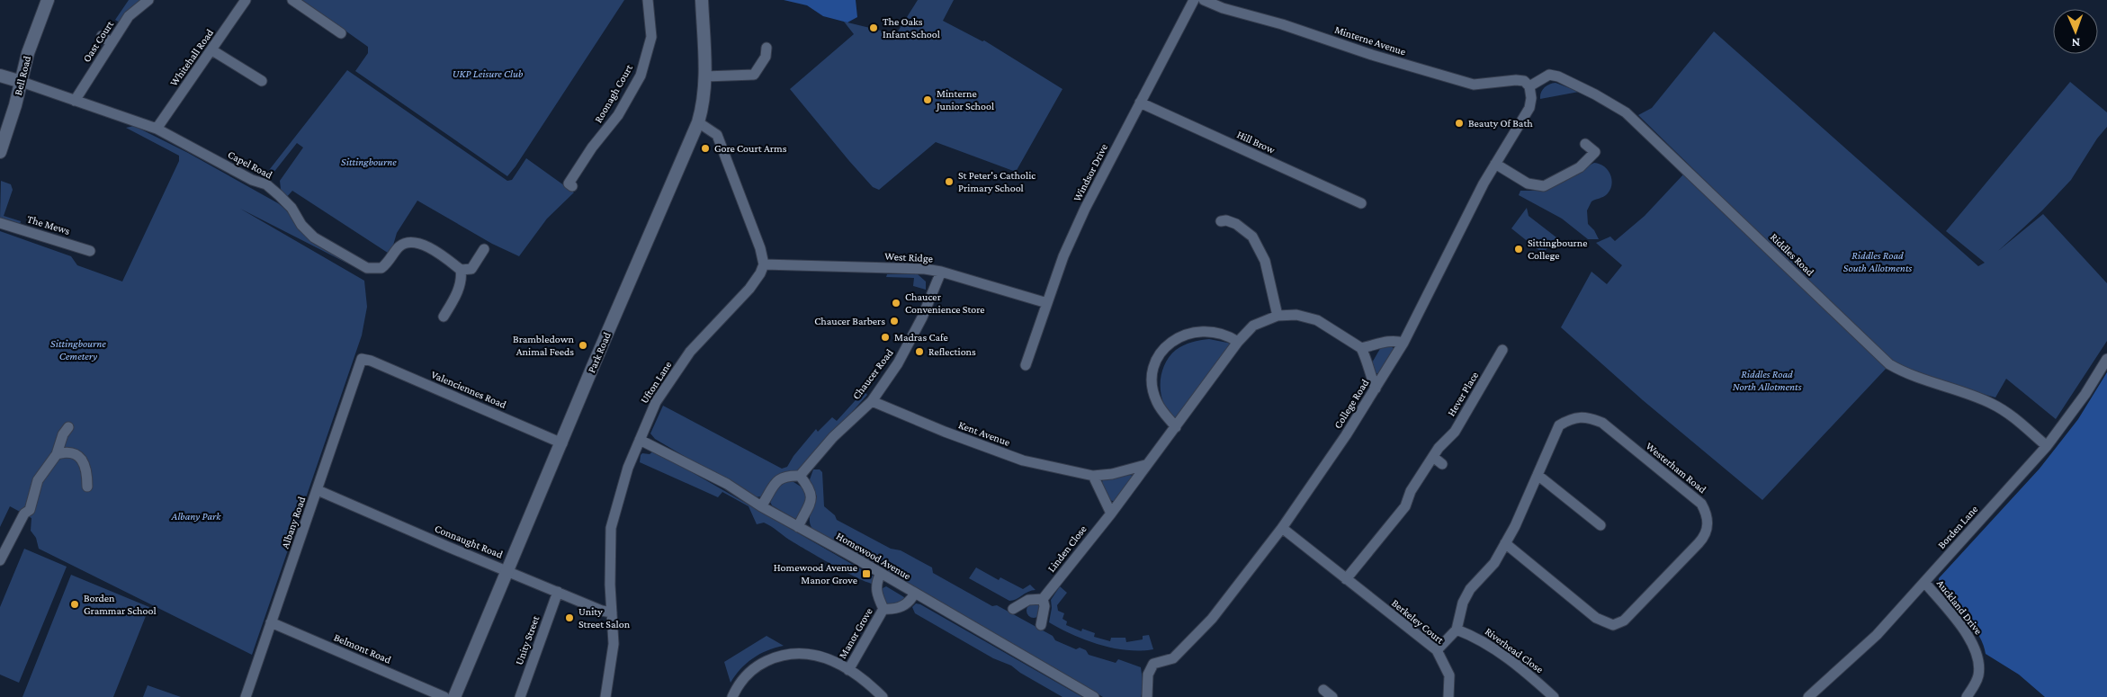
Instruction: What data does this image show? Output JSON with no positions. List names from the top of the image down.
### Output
{
  "streets": {
    "street": [
      "Minterne Avenue",
      "Oast Court",
      "Whitehall Road",
      "Bell Road",
      "Roonagh Court",
      "Hill Brow",
      "Capel Road",
      "Windsor Drive",
      "The Mews",
      "Riddles Road",
      "West Ridge",
      "Park Road",
      "Chaucer Road",
      "Ufton Lane",
      "Valenciennes Road",
      "Hever Place",
      "College Road",
      "Kent Avenue",
      "Westerham Road",
      "Albany Road",
      "Borden Lane",
      "Connaught Road",
      "Linden Close",
      "Homewood Avenue",
      "Auckland Drive",
      "Berkeley Court",
      "Manor Grove",
      "Unity Street",
      "Belmont Road",
      "Riverhead Close"
    ]
  },
  "crossings": [
    ["Minterne Avenue", "Riddles Road"],
    ["Minterne Avenue", "College Road"],
    ["Oast Court", "Capel Road"],
    ["Whitehall Road", "Capel Road"],
    ["Bell Road", "Capel Road"],
    ["Hill Brow", "Windsor Drive"],
    ["Windsor Drive", "West Ridge"],
    ["Riddles Road", "College Road"],
    ["Riddles Road", "Borden Lane"],
    ["West Ridge", "Chaucer Road"],
    ["West Ridge", "Ufton Lane"],
    ["Park Road", "Valenciennes Road"],
    ["Park Road", "Connaught Road"],
    ["Chaucer Road", "Kent Avenue"],
    ["Ufton Lane", "Connaught Road"],
    ["Ufton Lane", "Homewood Avenue"],
    ["Valenciennes Road", "Albany Road"],
    ["College Road", "Berkeley Court"],
    ["Westerham Road", "Riverhead Close"],
    ["Albany Road", "Connaught Road"],
    ["Albany Road", "Belmont Road"],
    ["Borden Lane", "Auckland Drive"],
    ["Connaught Road", "Unity Street"],
    ["Homewood Avenue", "Manor Grove"]
  ],
  "parks": [
    "UKP Leisure Club",
    "Sittingbourne",
    "Riddles Road South Allotments",
    "Sittingbourne Cemetery",
    "Riddles Road North Allotments",
    "Albany Park"
  ],
  "places": {
    "other": [
      "The Oaks Infant School",
      "Minterne Junior School",
      "Beauty Of Bath",
      "Gore Court Arms",
      "St Peter's Catholic Primary School",
      "Sittingbourne College",
      "Chaucer Convenience Store",
      "Chaucer Barbers",
      "Madras Cafe",
      "Brambledown Animal Feeds",
      "Reflections",
      "Borden Grammar School",
      "Unity Street Salon"
    ],
    "transit": ["Homewood Avenue Manor Grove"]
  },
  "north": "bottom"
}
